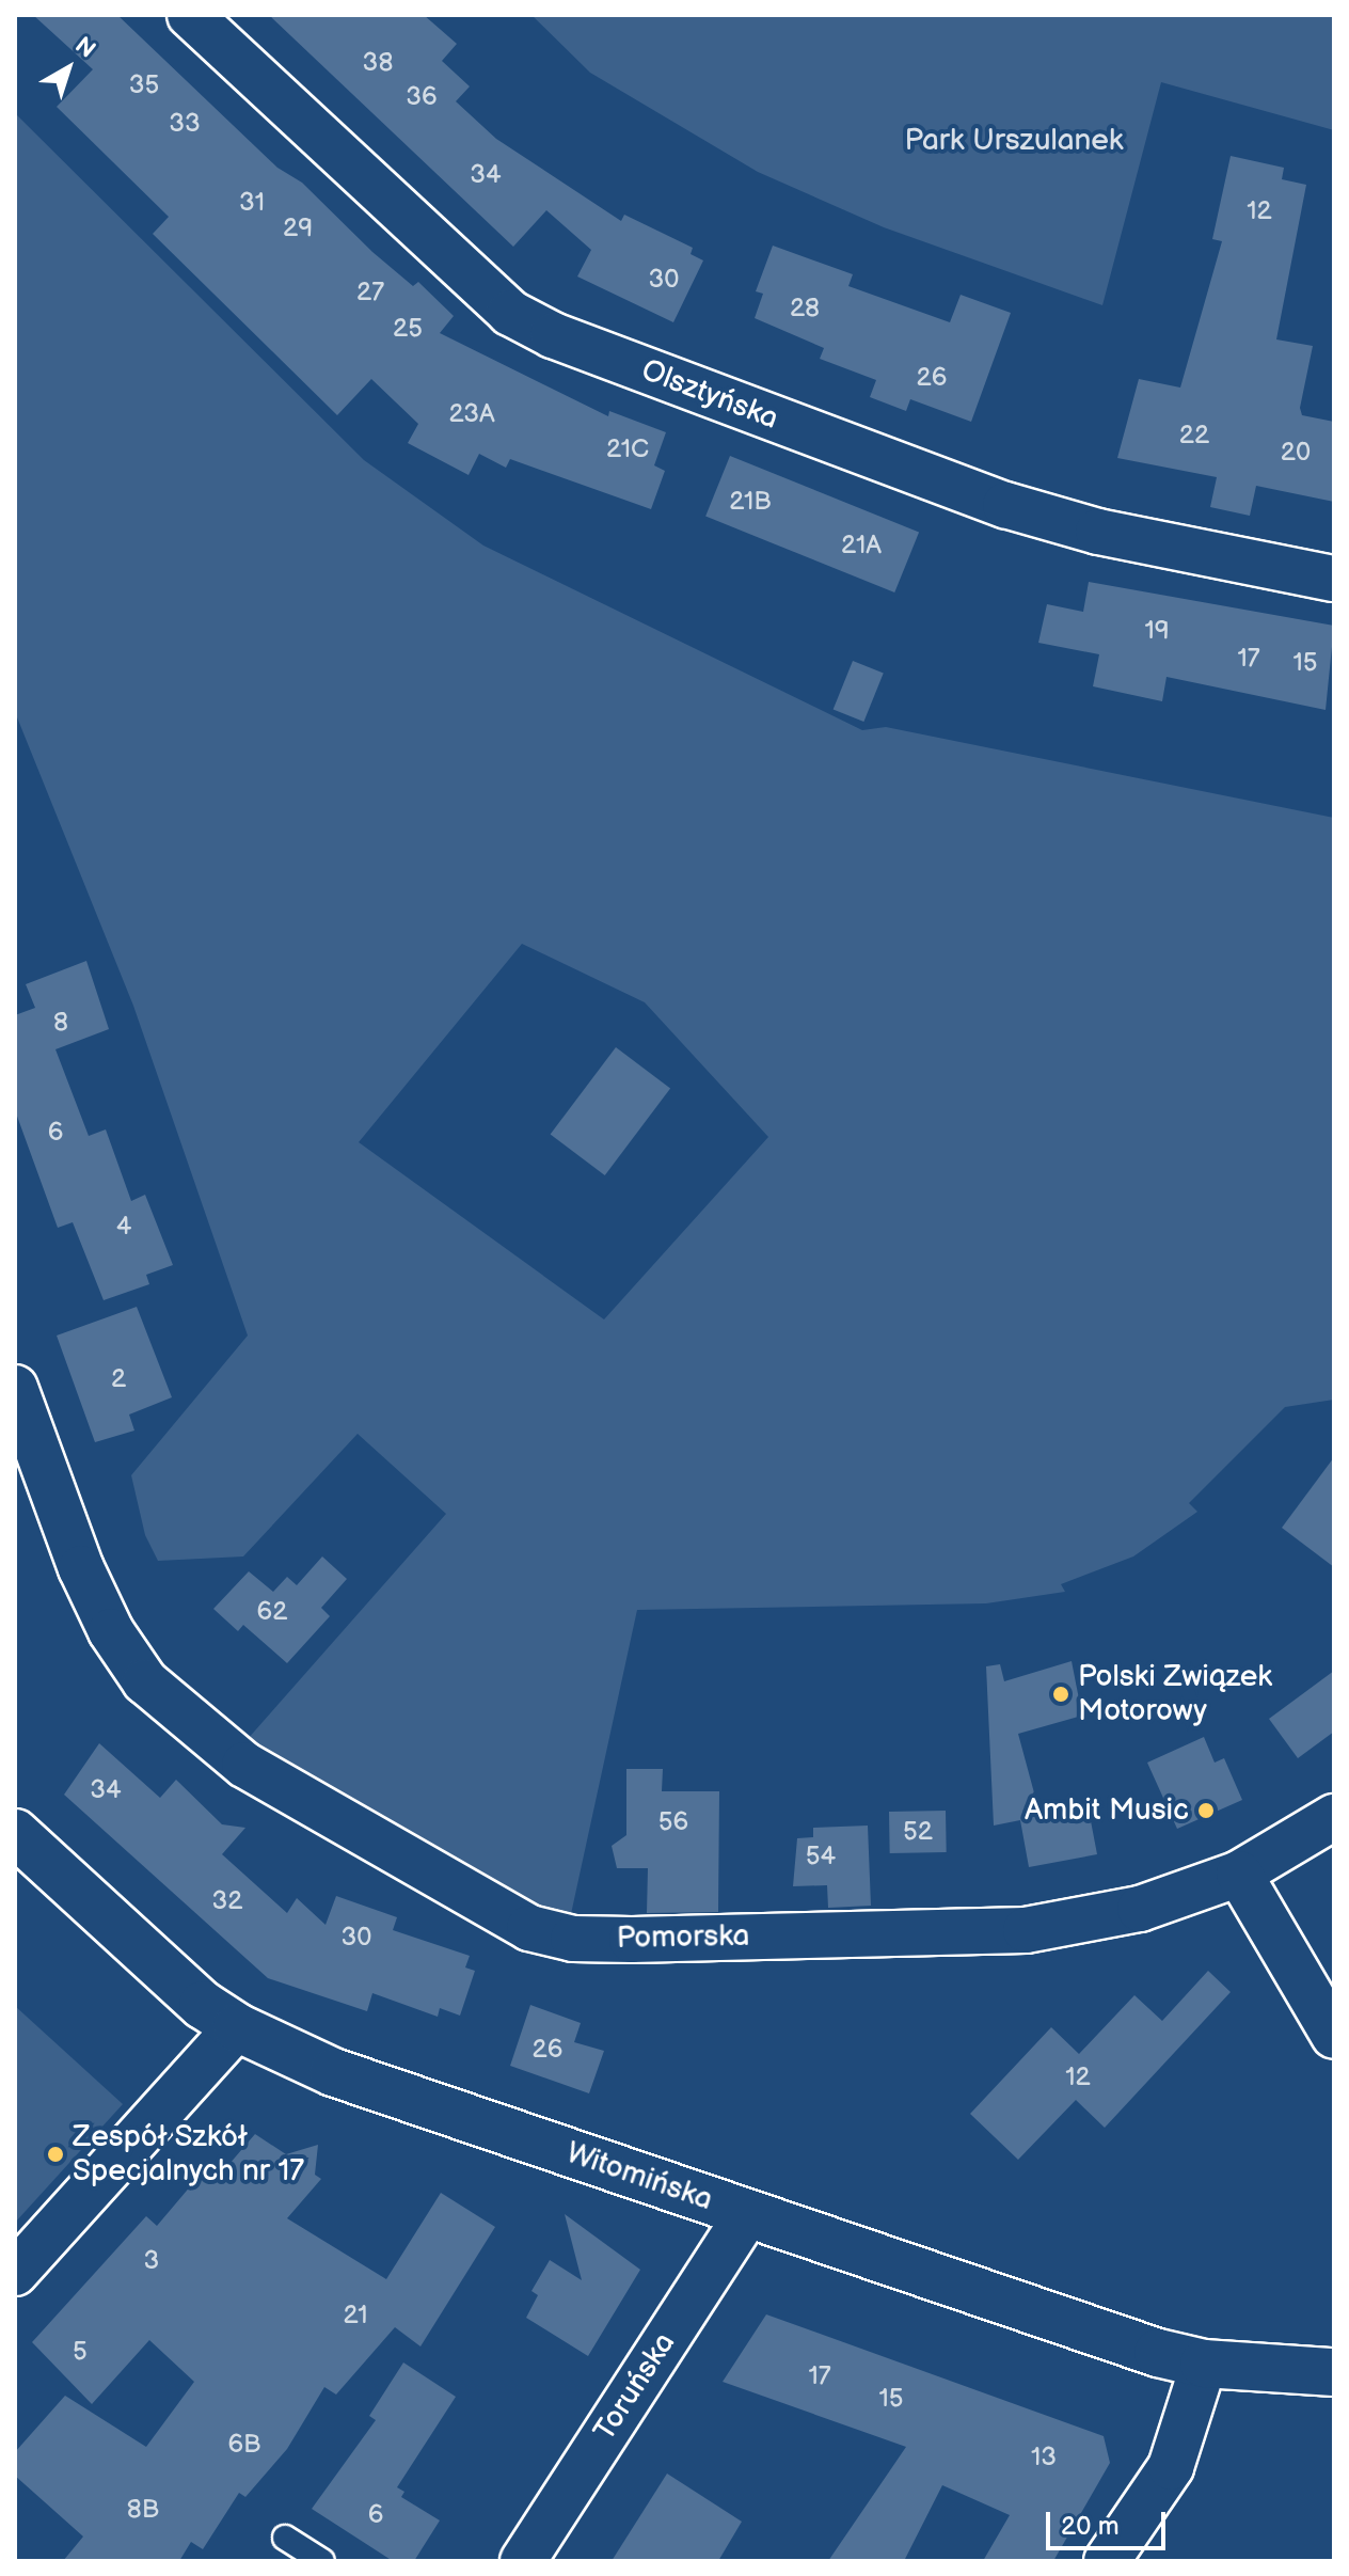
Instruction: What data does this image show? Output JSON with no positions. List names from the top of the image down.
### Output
{
  "streets": {
    "street": [
      "Olsztyńska",
      "Pomorska",
      "Witomińska",
      "Toruńska"
    ]
  },
  "crossings": [
    ["Witomińska", "Toruńska"]
  ],
  "parks": ["Park Urszulanek"],
  "places": ["Polski Związek Motorowy", "Ambit Music", "Zespół Szkół Specjalnych nr 17"],
  "house_numbers": [
    "38",
    "35",
    "36",
    "33",
    "34",
    "31",
    "12",
    "29",
    "30",
    "27",
    "28",
    "25",
    "26",
    "23A",
    "22",
    "21C",
    "20",
    "21B",
    "21A",
    "19",
    "17",
    "15",
    "8",
    "6",
    "4",
    "2",
    "62",
    "34",
    "56",
    "52",
    "54",
    "32",
    "30",
    "26",
    "12",
    "3",
    "21",
    "5",
    "17",
    "15",
    "6B",
    "13",
    "8B",
    "6"
  ],
  "scale_bar": "20 m",
  "north": "top right"
}
